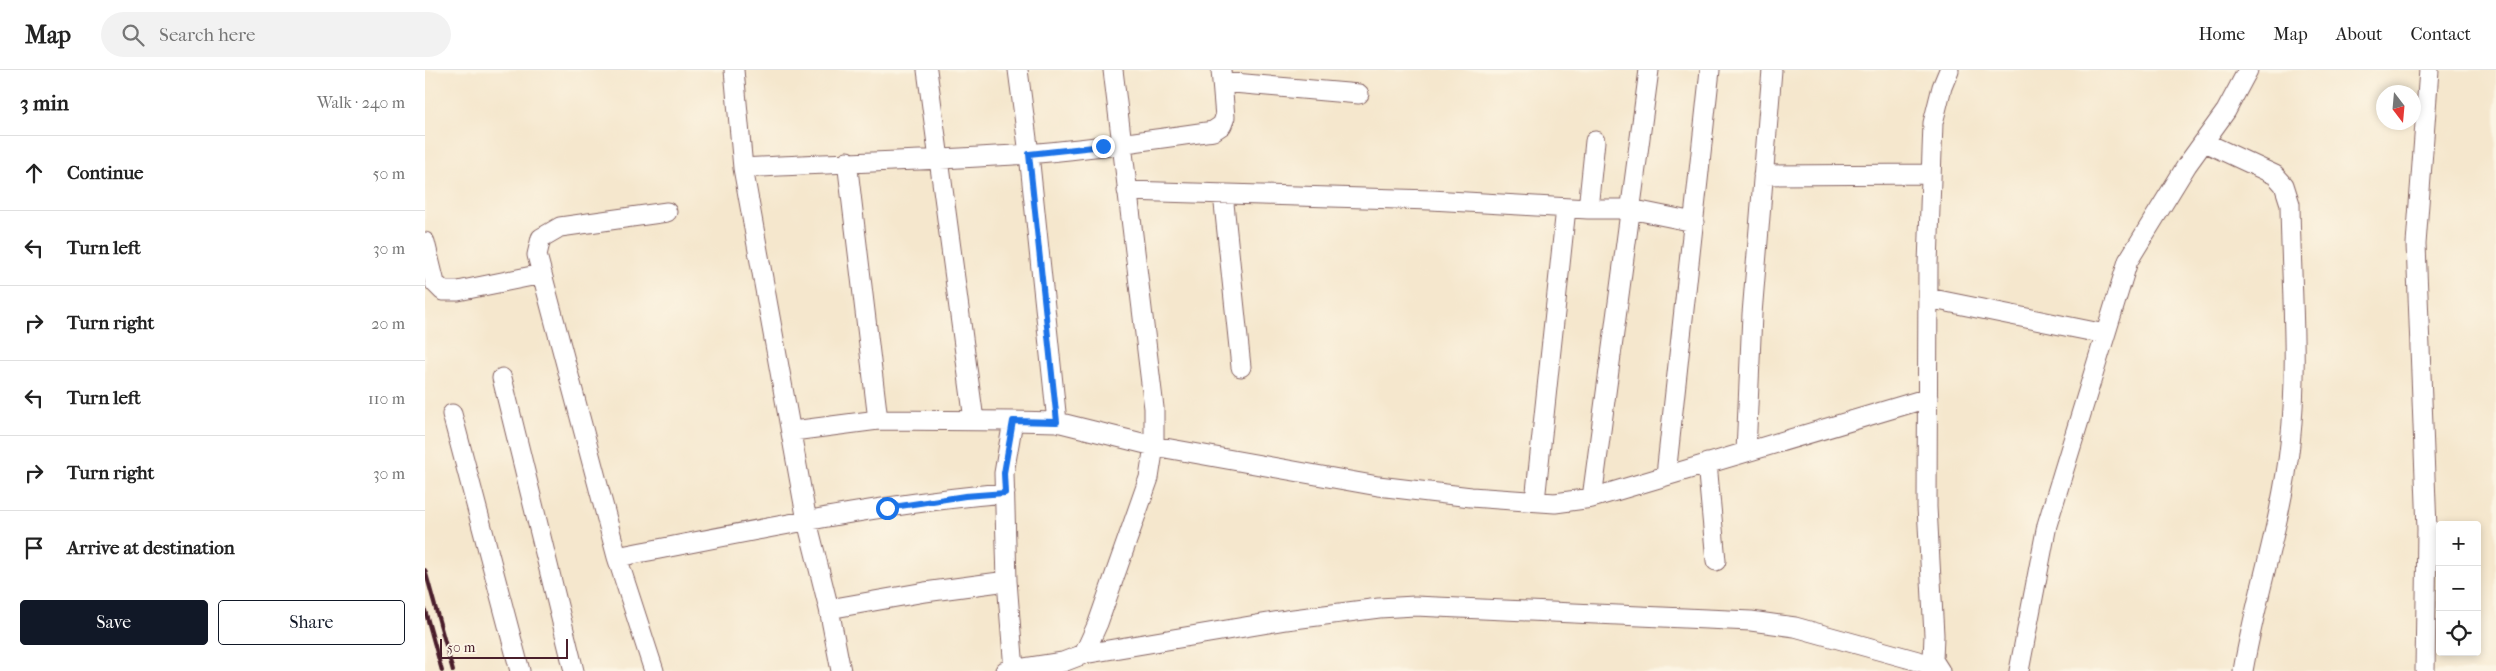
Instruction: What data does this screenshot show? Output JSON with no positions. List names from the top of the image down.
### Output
{
  "scale_bar": "50 m",
  "north": "bottom",
  "page": {
    "header": "Map",
    "search": "Search here",
    "nav": [
      "Home",
      "Map",
      "About",
      "Contact"
    ],
    "heading": ["3 min", "Walk · 240 m"],
    "list": [
      ["Continue", "50 m"],
      ["Turn left", "30 m"],
      ["Turn right", "20 m"],
      ["Turn left", "110 m"],
      ["Turn right", "30 m"],
      "Arrive at destination"
    ],
    "map_buttons": ["+", "−"],
    "buttons": ["Save", "Share"],
    "scale": "50 m"
  }
}
